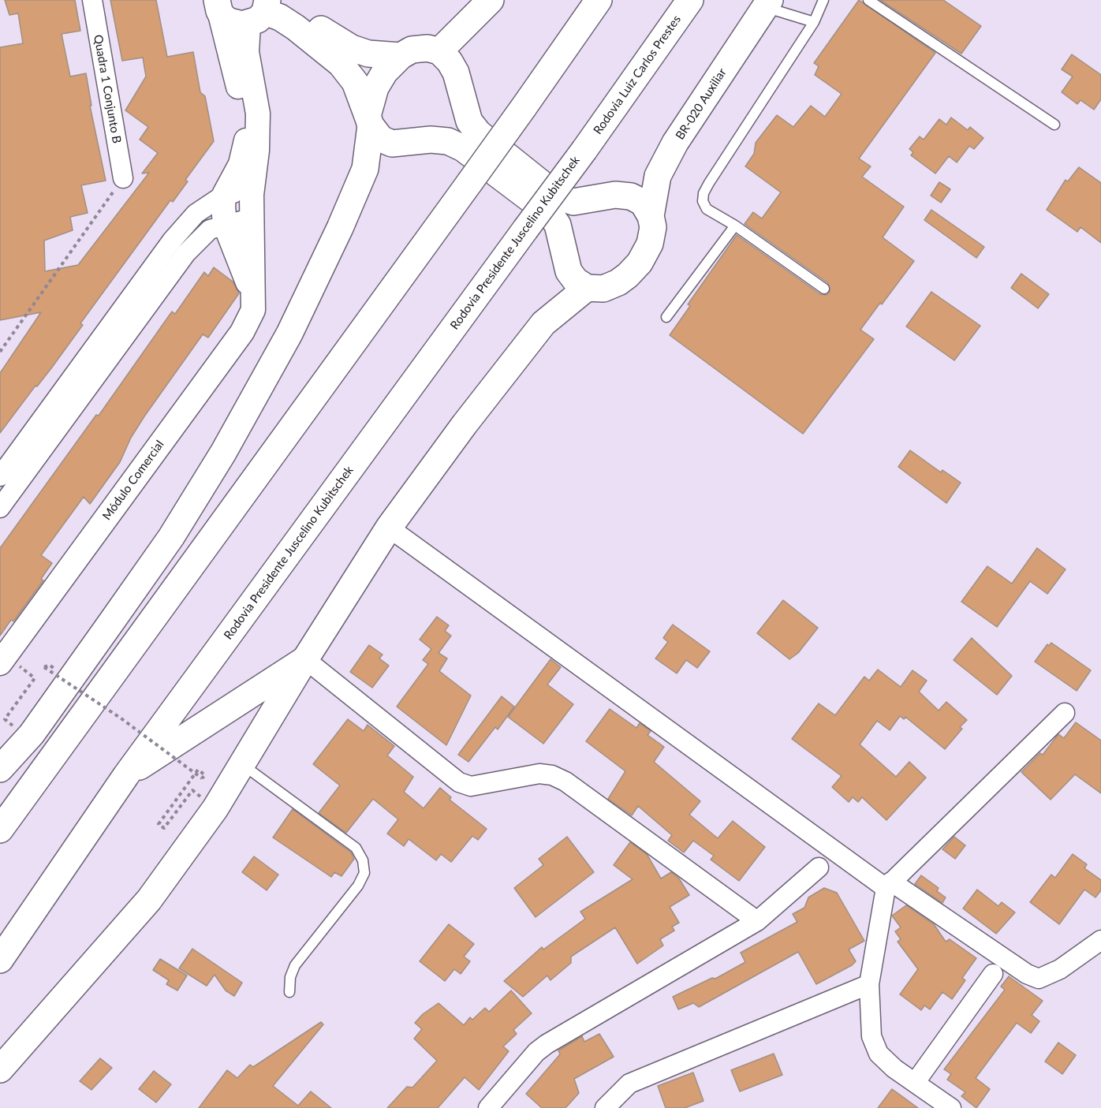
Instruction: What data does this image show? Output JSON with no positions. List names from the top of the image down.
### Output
{
  "streets": {
    "main road": ["Rodovia Luiz Carlos Prestes", "BR-020 Auxiliar", "Rodovia Presidente Juscelino Kubitschek"],
    "street": ["Quadra 1 Conjunto B", "Módulo Comercial"]
  },
  "crossings": [
    ["Rodovia Luiz Carlos Prestes", "Rodovia Presidente Juscelino Kubitschek"]
  ]
}
